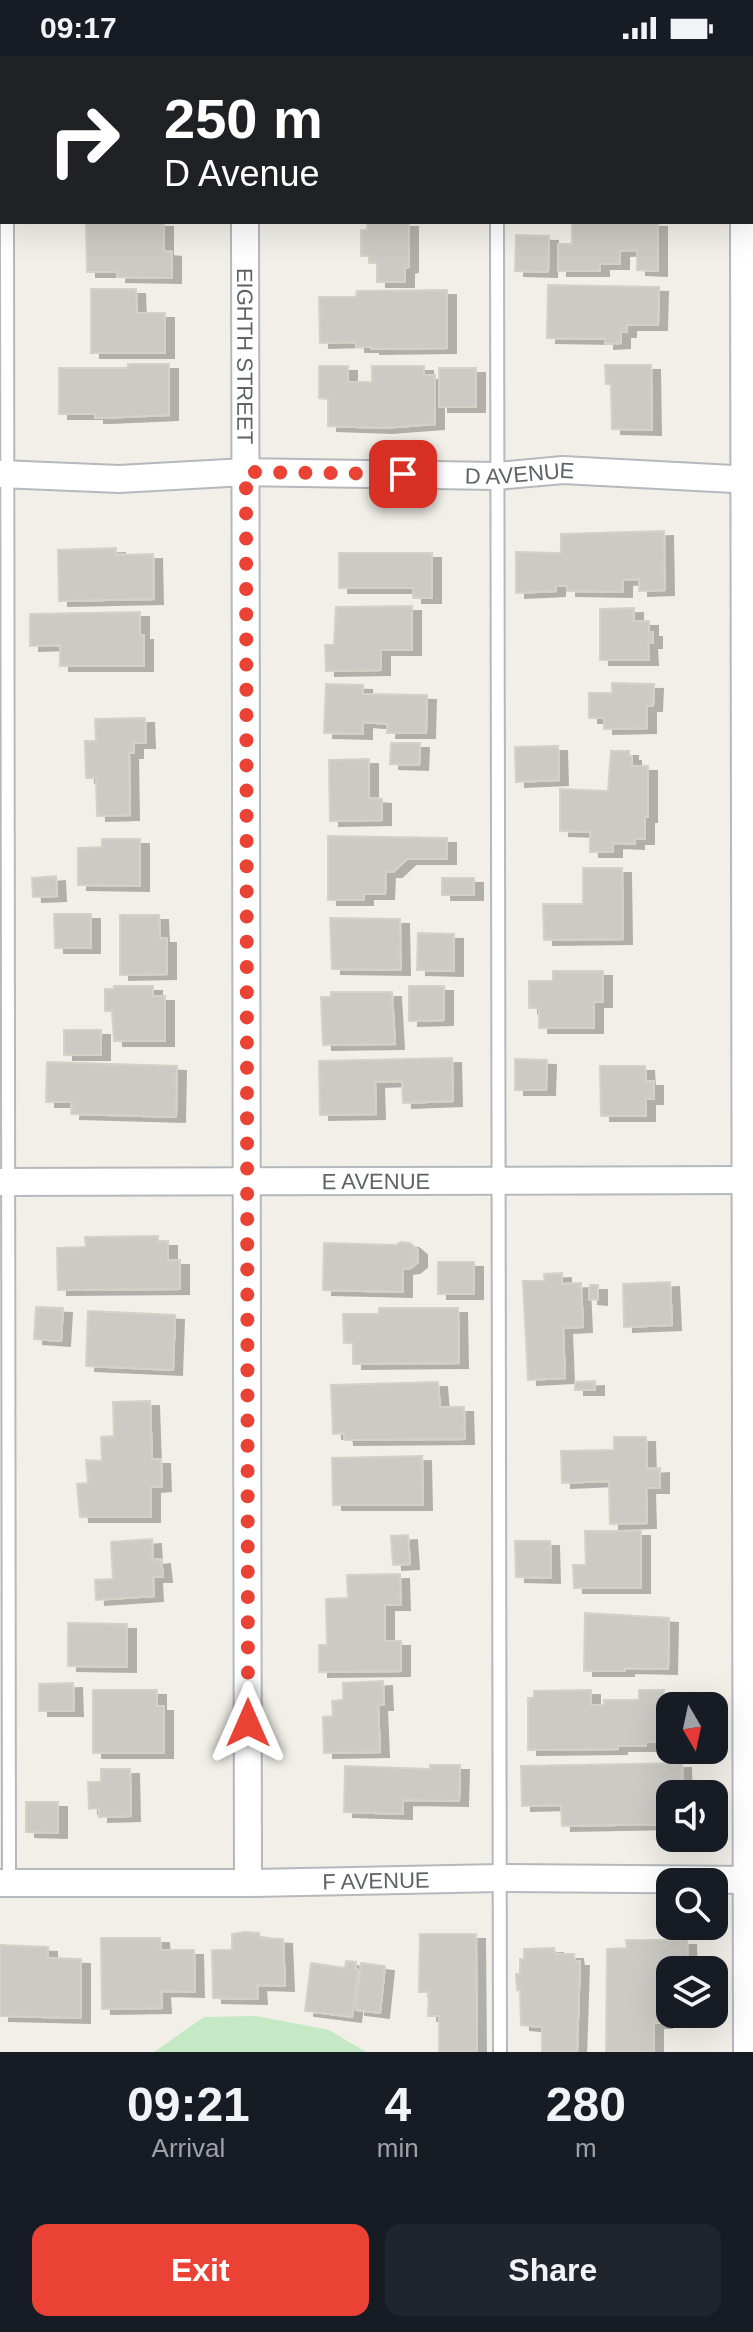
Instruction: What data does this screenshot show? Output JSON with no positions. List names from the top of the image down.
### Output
{
  "streets": {
    "street": [
      "EIGHTH STREET",
      "D AVENUE",
      "E AVENUE",
      "F AVENUE"
    ]
  },
  "crossings": [
    ["EIGHTH STREET", "D AVENUE"],
    ["EIGHTH STREET", "E AVENUE"],
    ["EIGHTH STREET", "F AVENUE"]
  ],
  "north": "bottom",
  "page": {
    "status": "09:17",
    "turn": ["250 m", "D Avenue"],
    "eta": [
      "09:21",
      "Arrival",
      "4",
      "min",
      "280",
      "m"
    ],
    "buttons": ["Exit", "Share"]
  }
}
